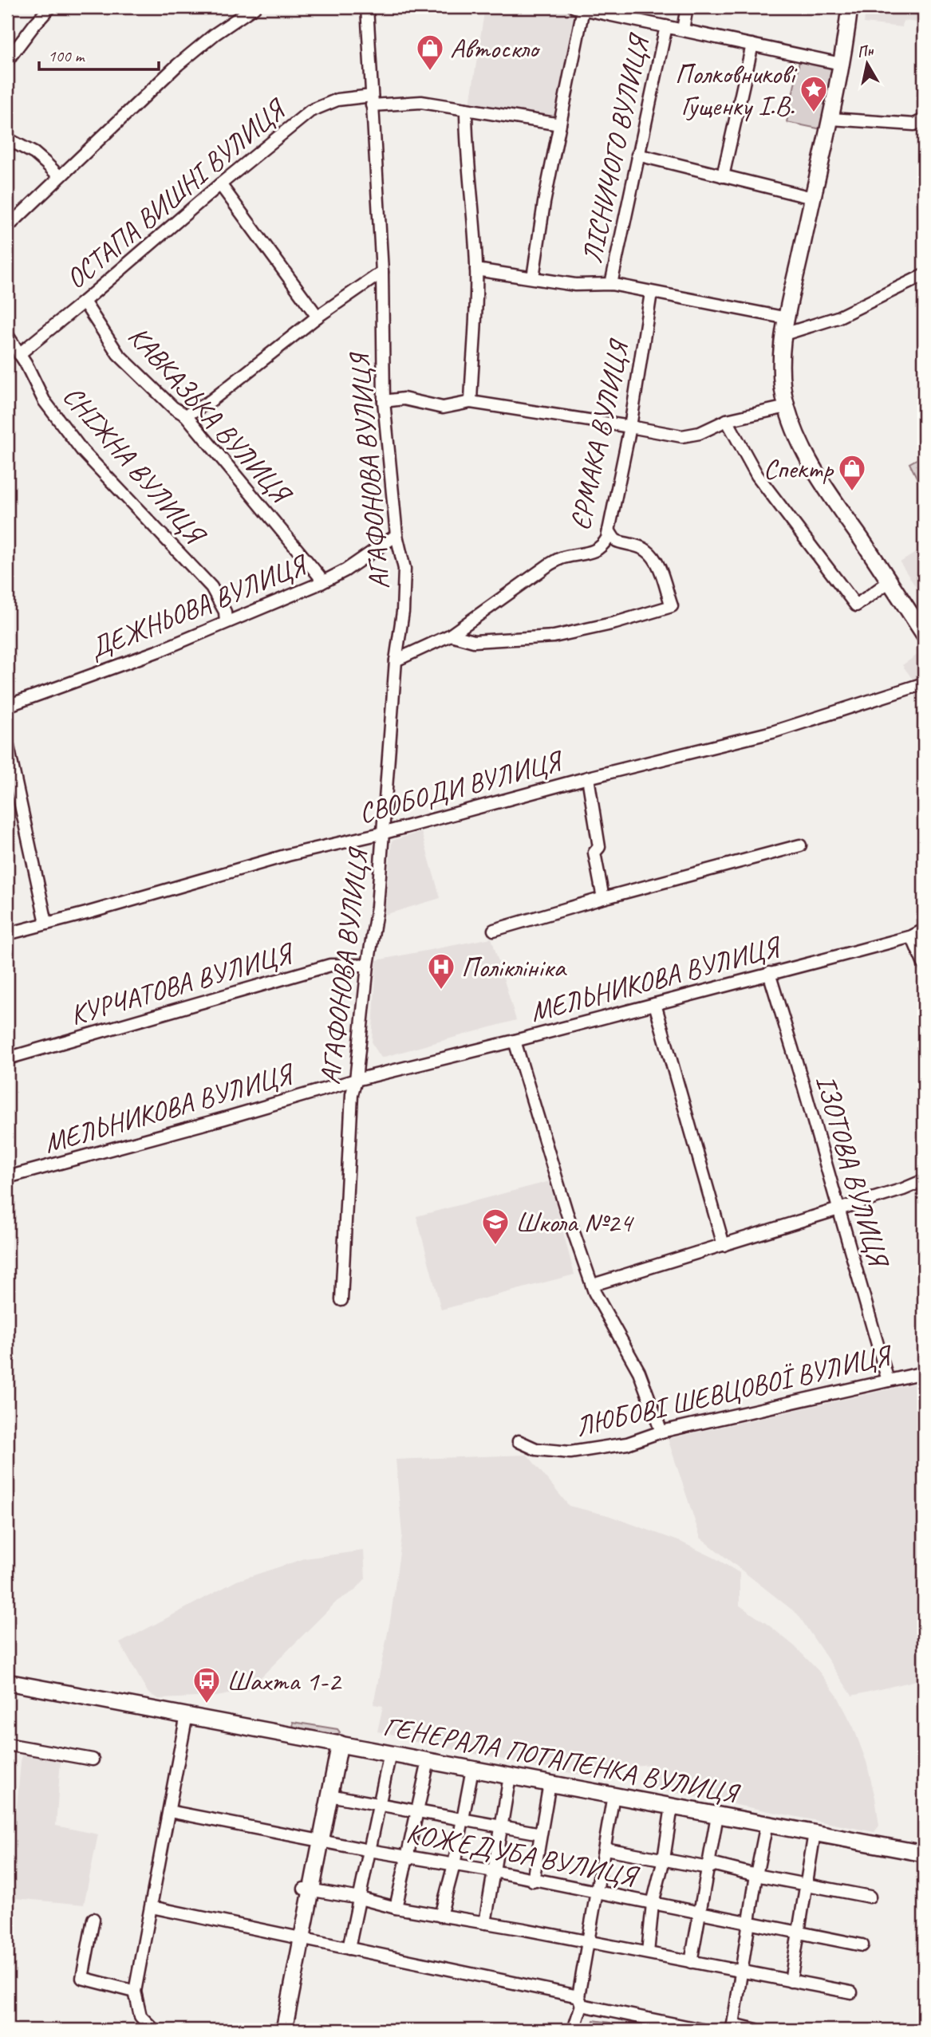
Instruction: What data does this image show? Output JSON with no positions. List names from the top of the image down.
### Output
{
  "streets": {
    "main road": ["ГЕНЕРАЛА ПОТАПЕНКА ВУЛИЦЯ"],
    "street": [
      "ЛІСНИЧОГО ВУЛИЦЯ",
      "ОСТАПА ВИШНІ ВУЛИЦЯ",
      "КАВКАЗЬКА ВУЛИЦЯ",
      "ЄРМАКА ВУЛИЦЯ",
      "СНІЖНА ВУЛИЦЯ",
      "АГАФОНОВА ВУЛИЦЯ",
      "ДЕЖНЬОВА ВУЛИЦЯ",
      "СВОБОДИ ВУЛИЦЯ",
      "МЕЛЬНИКОВА ВУЛИЦЯ",
      "КУРЧАТОВА ВУЛИЦЯ",
      "ІЗОТОВА ВУЛИЦЯ",
      "ЛЮБОВІ ШЕВЦОВОЇ ВУЛИЦЯ",
      "КОЖЕДУБА ВУЛИЦЯ"
    ]
  },
  "crossings": [
    ["ЛІСНИЧОГО ВУЛИЦЯ", "ОСТАПА ВИШНІ ВУЛИЦЯ"],
    ["ОСТАПА ВИШНІ ВУЛИЦЯ", "КАВКАЗЬКА ВУЛИЦЯ"],
    ["ОСТАПА ВИШНІ ВУЛИЦЯ", "СНІЖНА ВУЛИЦЯ"],
    ["ОСТАПА ВИШНІ ВУЛИЦЯ", "АГАФОНОВА ВУЛИЦЯ"],
    ["КАВКАЗЬКА ВУЛИЦЯ", "ДЕЖНЬОВА ВУЛИЦЯ"],
    ["ЄРМАКА ВУЛИЦЯ", "АГАФОНОВА ВУЛИЦЯ"],
    ["СНІЖНА ВУЛИЦЯ", "ДЕЖНЬОВА ВУЛИЦЯ"],
    ["АГАФОНОВА ВУЛИЦЯ", "ДЕЖНЬОВА ВУЛИЦЯ"],
    ["АГАФОНОВА ВУЛИЦЯ", "СВОБОДИ ВУЛИЦЯ"],
    ["АГАФОНОВА ВУЛИЦЯ", "МЕЛЬНИКОВА ВУЛИЦЯ"],
    ["АГАФОНОВА ВУЛИЦЯ", "КУРЧАТОВА ВУЛИЦЯ"],
    ["МЕЛЬНИКОВА ВУЛИЦЯ", "ІЗОТОВА ВУЛИЦЯ"],
    ["ІЗОТОВА ВУЛИЦЯ", "ЛЮБОВІ ШЕВЦОВОЇ ВУЛИЦЯ"]
  ],
  "places": {
    "shop": ["Автоскло", "Спектр"],
    "place": ["Полковникові Гущенку І.В."],
    "hospital": ["Поліклініка"],
    "school or university": ["Школа №24"],
    "bus stop": ["Шахта 1-2"]
  },
  "scale_bar": "100 m",
  "north": "top"
}
